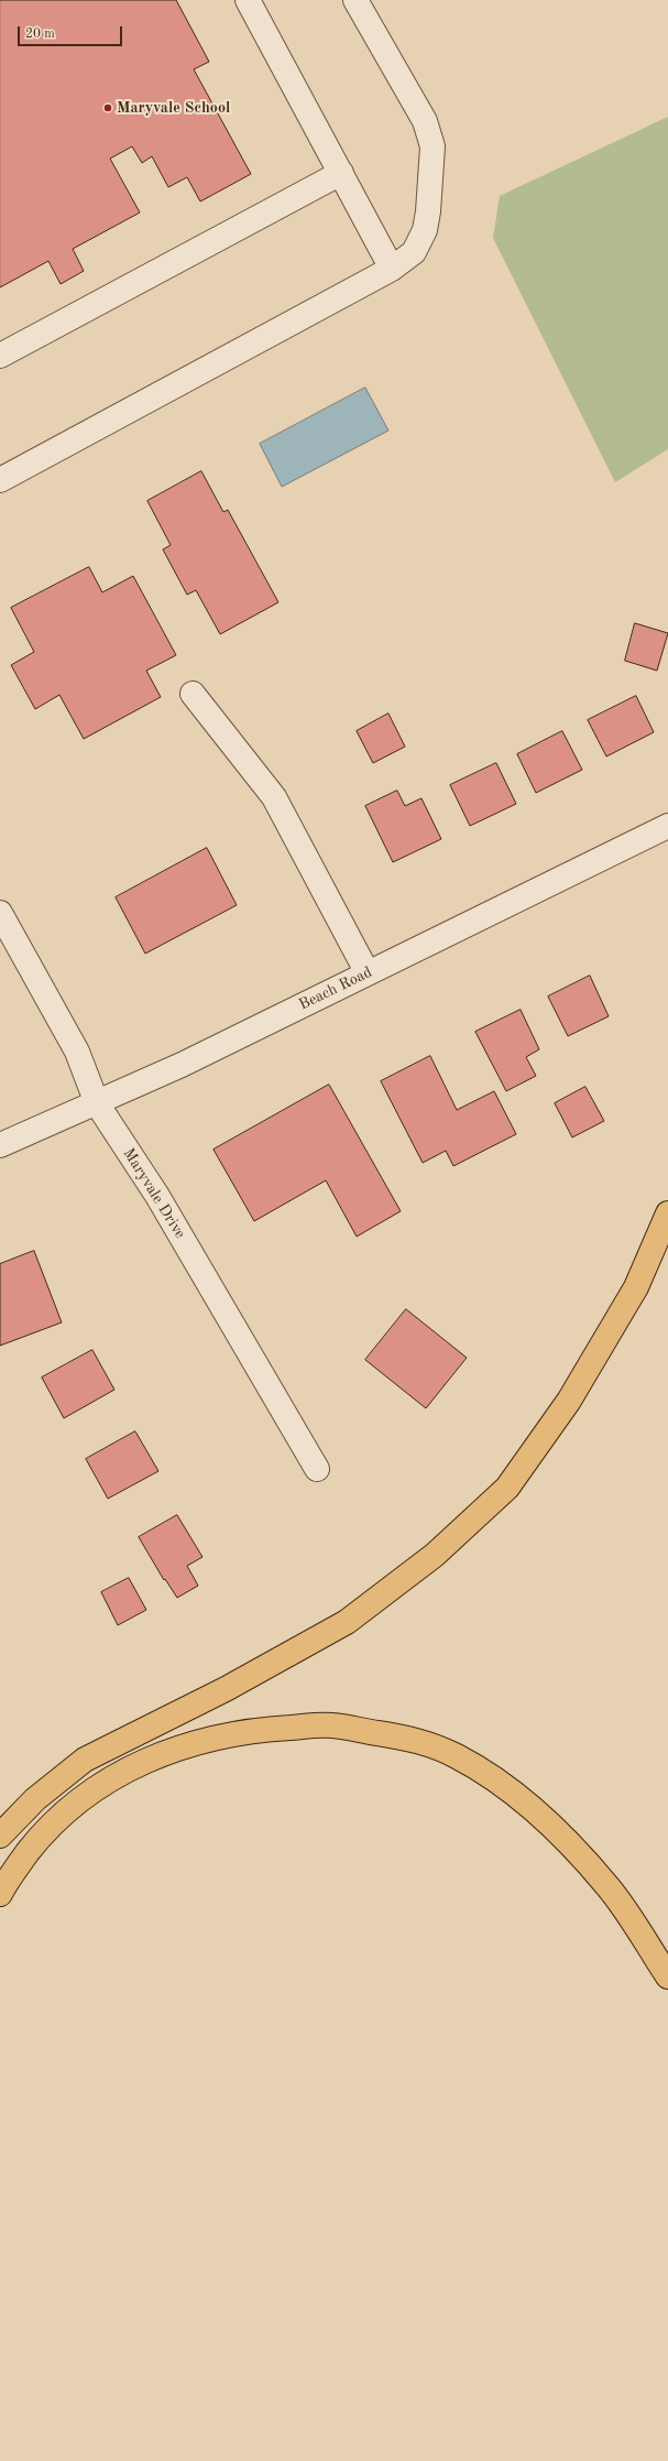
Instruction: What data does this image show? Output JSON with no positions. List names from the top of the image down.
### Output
{
  "streets": {
    "street": ["Beach Road", "Maryvale Drive"]
  },
  "crossings": [
    ["Beach Road", "Maryvale Drive"]
  ],
  "places": ["Maryvale School"],
  "scale_bar": "20 m"
}
